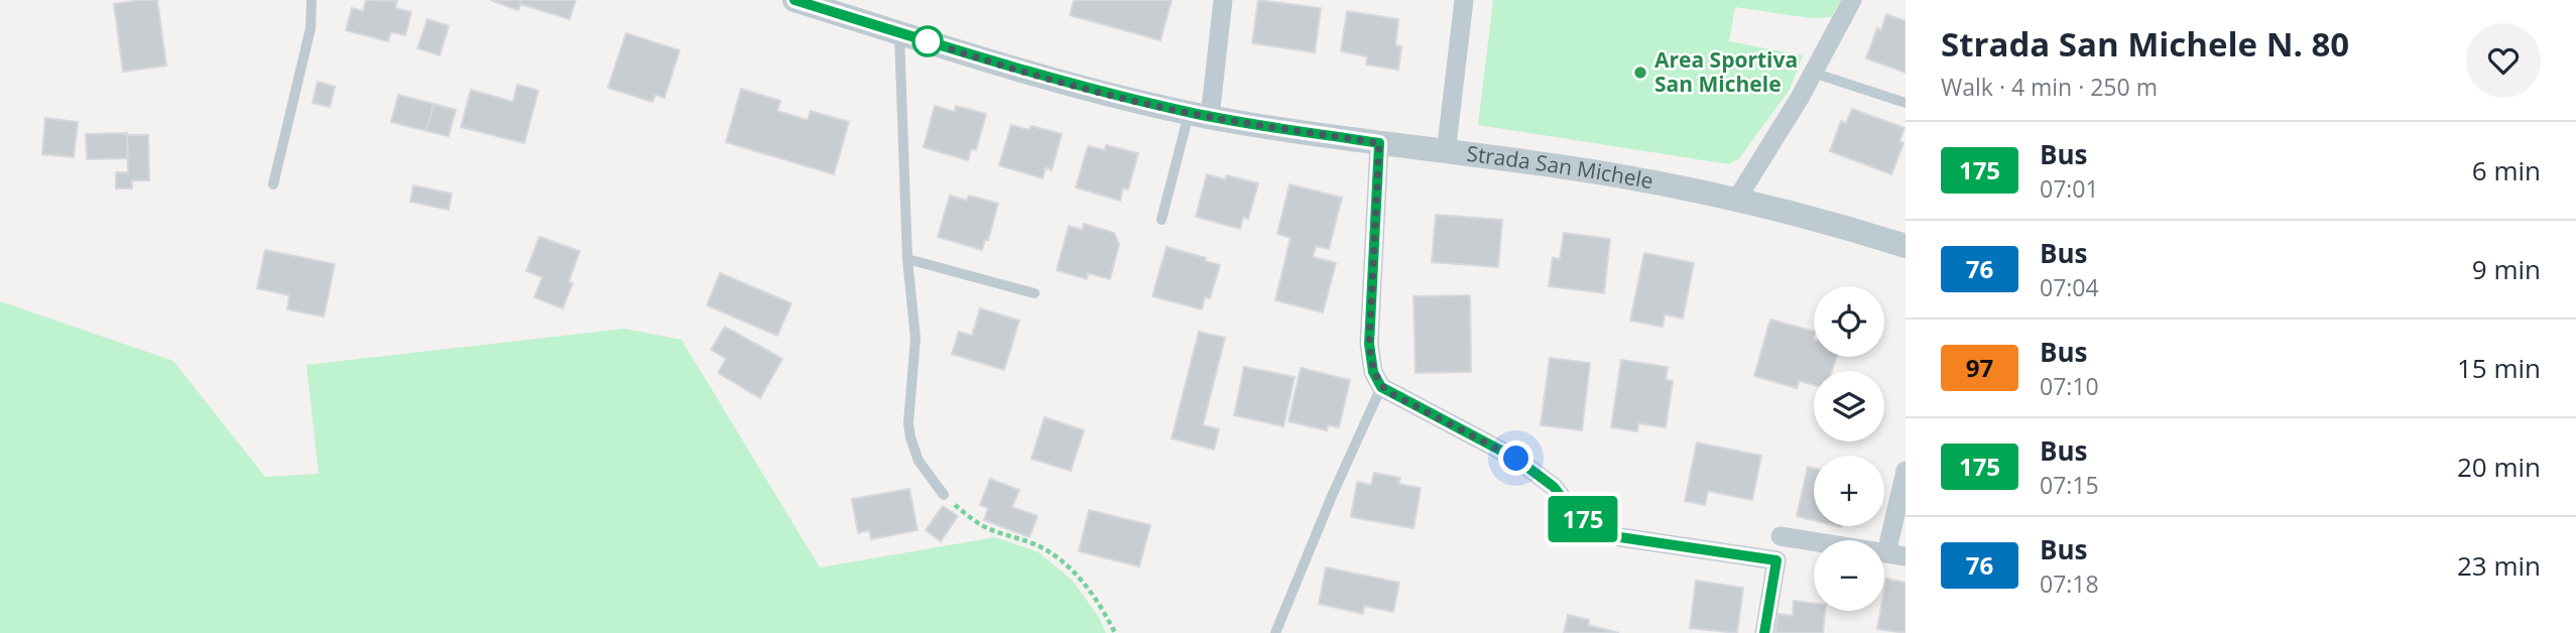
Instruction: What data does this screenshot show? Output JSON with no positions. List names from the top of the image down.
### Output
{
  "streets": {
    "street": ["Strada San Michele"]
  },
  "places": ["Area Sportiva San Michele"],
  "lines": ["bus line 175"],
  "page": {
    "on_map": "175",
    "heading": ["Strada San Michele N. 80", "Walk · 4 min · 250 m"],
    "list": [
      {
        "mark": "175",
        "name": "Bus",
        "note": "07:01",
        "value": "6 min"
      },
      {
        "mark": "76",
        "name": "Bus",
        "note": "07:04",
        "value": "9 min"
      },
      {
        "mark": "97",
        "name": "Bus",
        "note": "07:10",
        "value": "15 min"
      },
      {
        "mark": "175",
        "name": "Bus",
        "note": "07:15",
        "value": "20 min"
      },
      {
        "mark": "76",
        "name": "Bus",
        "note": "07:18",
        "value": "23 min"
      }
    ],
    "map_buttons": ["+", "−"]
  }
}
